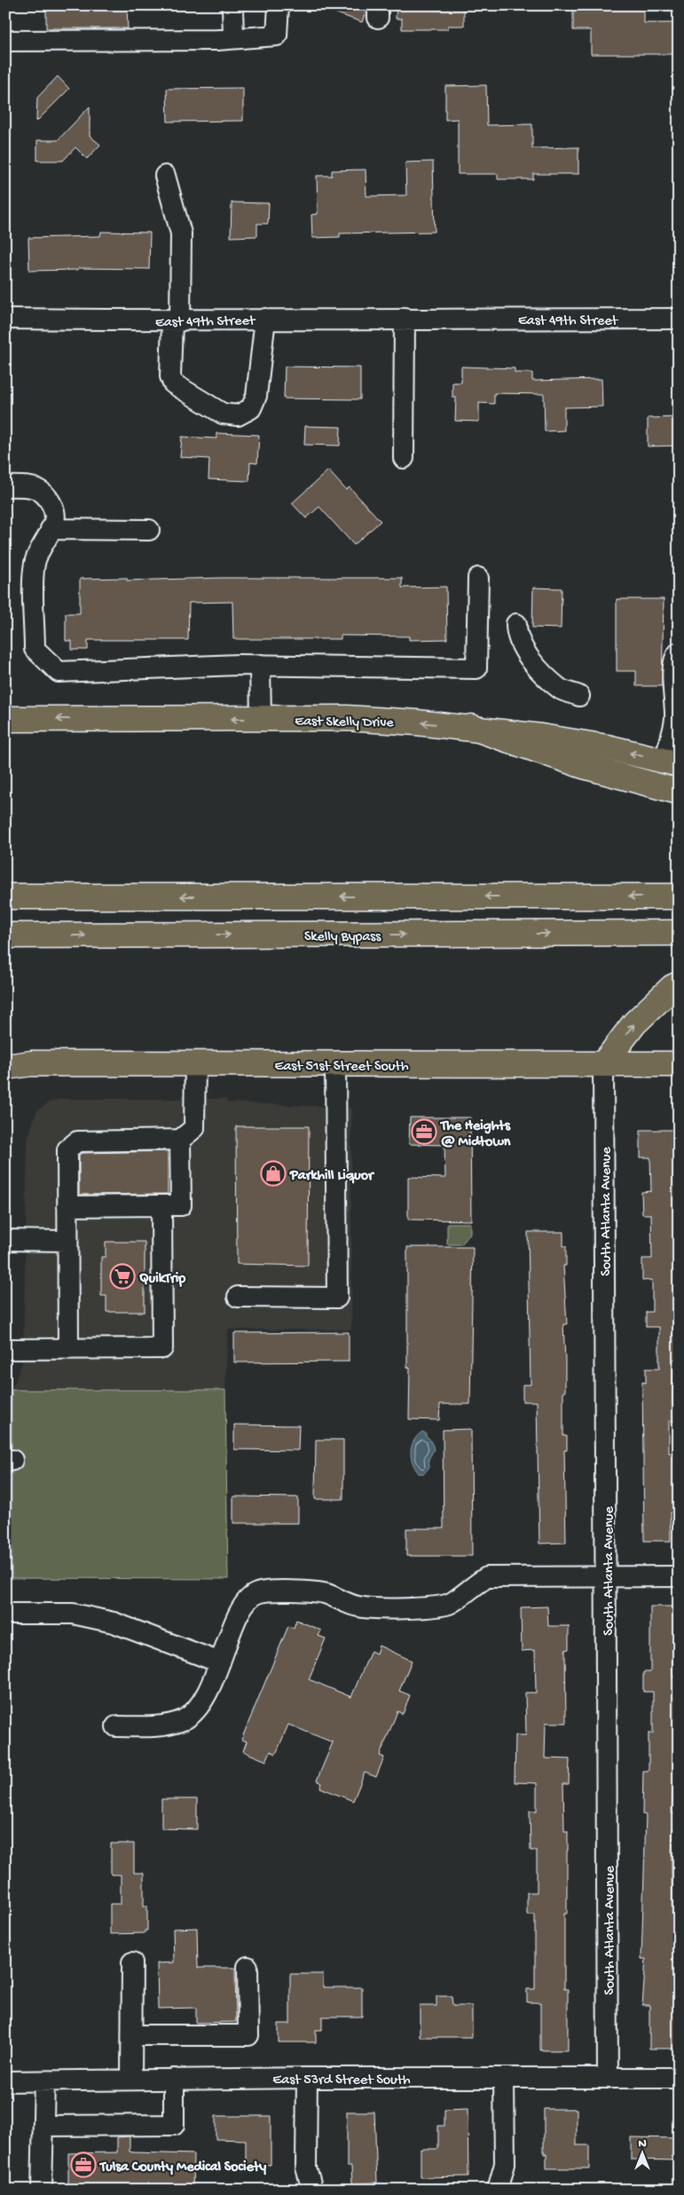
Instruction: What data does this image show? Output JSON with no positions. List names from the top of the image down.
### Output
{
  "streets": {
    "main road": ["East Skelly Drive", "Skelly Bypass", "East 51st Street South"],
    "street": ["East 49th Street", "South Atlanta Avenue", "East 53rd Street South"]
  },
  "crossings": [
    ["East 51st Street South", "South Atlanta Avenue"],
    ["South Atlanta Avenue", "East 53rd Street South"]
  ],
  "places": {
    "office": ["The Heights @ Midtown", "Tulsa County Medical Society"],
    "shop": ["Parkhill Liquor"],
    "supermarket": ["QuikTrip"]
  },
  "north": "top"
}
